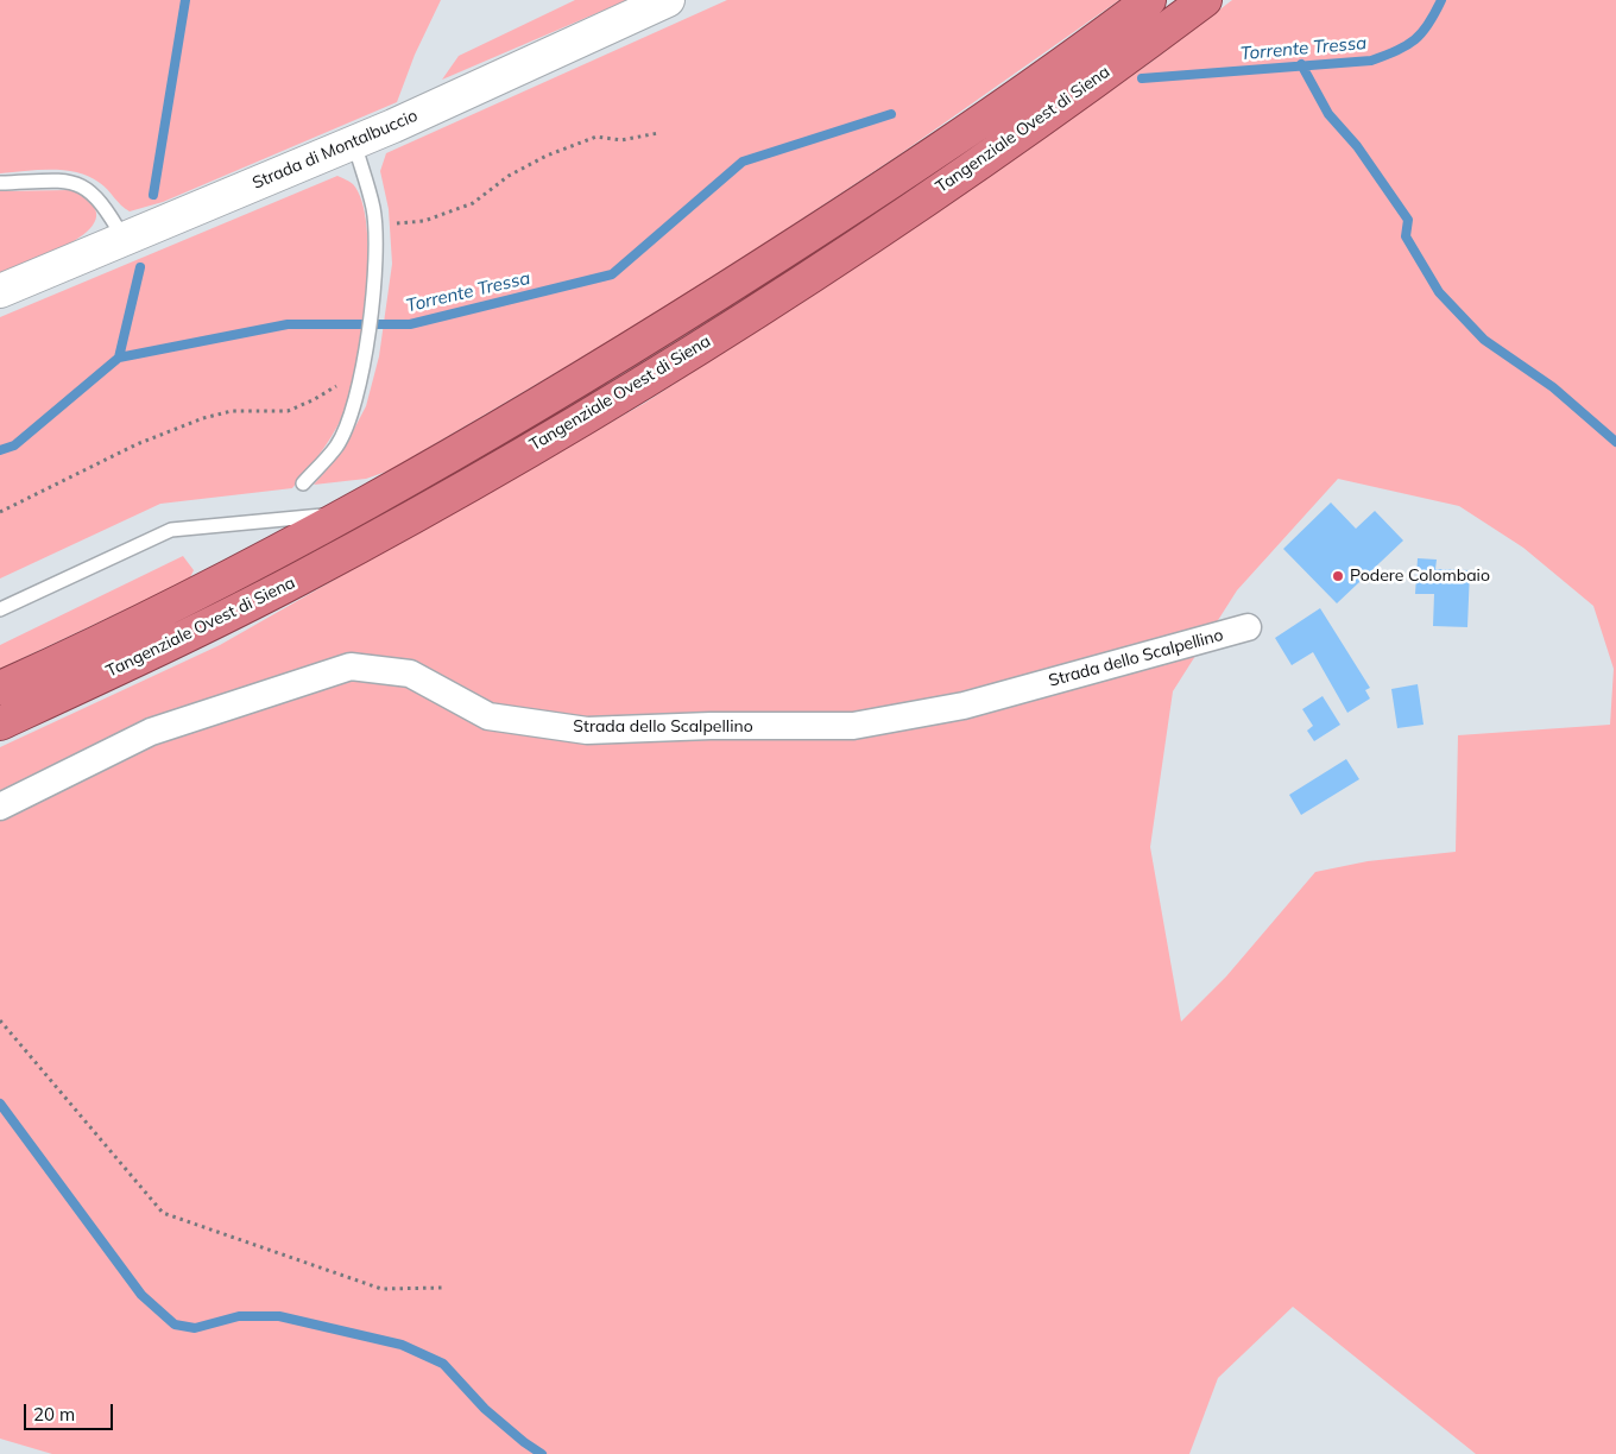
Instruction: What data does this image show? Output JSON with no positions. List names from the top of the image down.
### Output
{
  "streets": {
    "highway": ["Tangenziale Ovest di Siena"],
    "street": ["Strada di Montalbuccio", "Strada dello Scalpellino"]
  },
  "water": ["Torrente Tressa"],
  "places": ["Podere Colombaio"],
  "scale_bar": "20 m"
}
